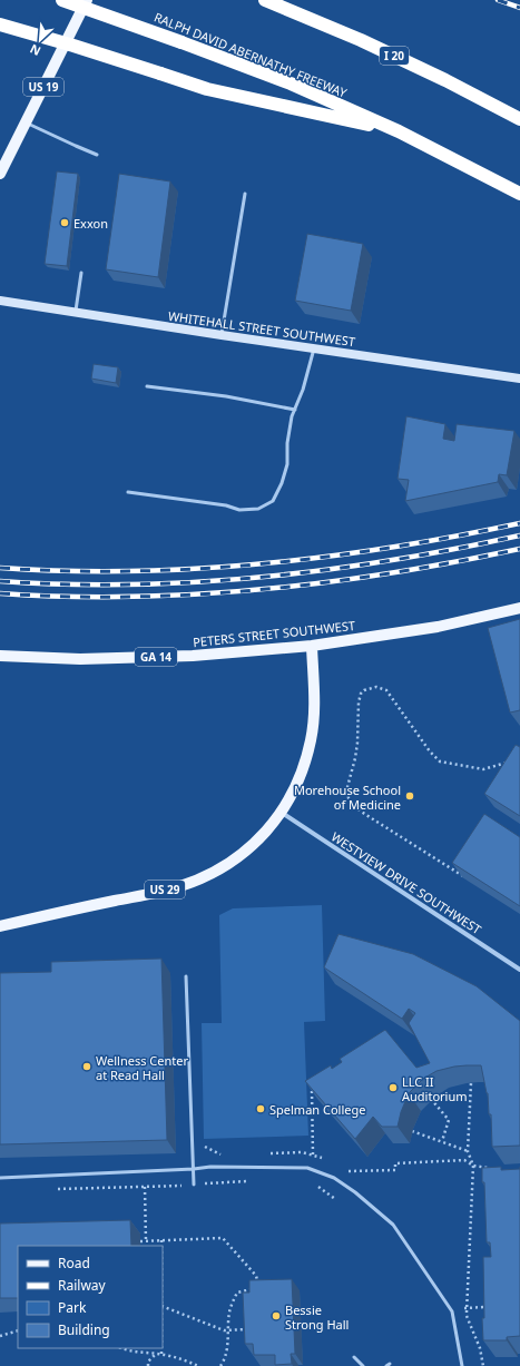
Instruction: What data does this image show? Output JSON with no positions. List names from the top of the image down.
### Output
{
  "streets": {
    "highway": ["RALPH DAVID ABERNATHY FREEWAY", "I 20"],
    "main road": [
      "US 19",
      "WHITEHALL STREET SOUTHWEST",
      "PETERS STREET SOUTHWEST",
      "GA 14",
      "US 29"
    ],
    "street": ["WESTVIEW DRIVE SOUTHWEST"]
  },
  "crossings": [
    ["PETERS STREET SOUTHWEST", "US 29"],
    ["WESTVIEW DRIVE SOUTHWEST", "US 29"]
  ],
  "places": [
    "Exxon",
    "Morehouse School of Medicine",
    "Wellness Center at Read Hall",
    "LLC II Auditorium",
    "Spelman College",
    "Bessie Strong Hall"
  ],
  "legend": [
    "Road",
    "Railway",
    "Park",
    "Building"
  ],
  "north": "bottom left"
}
